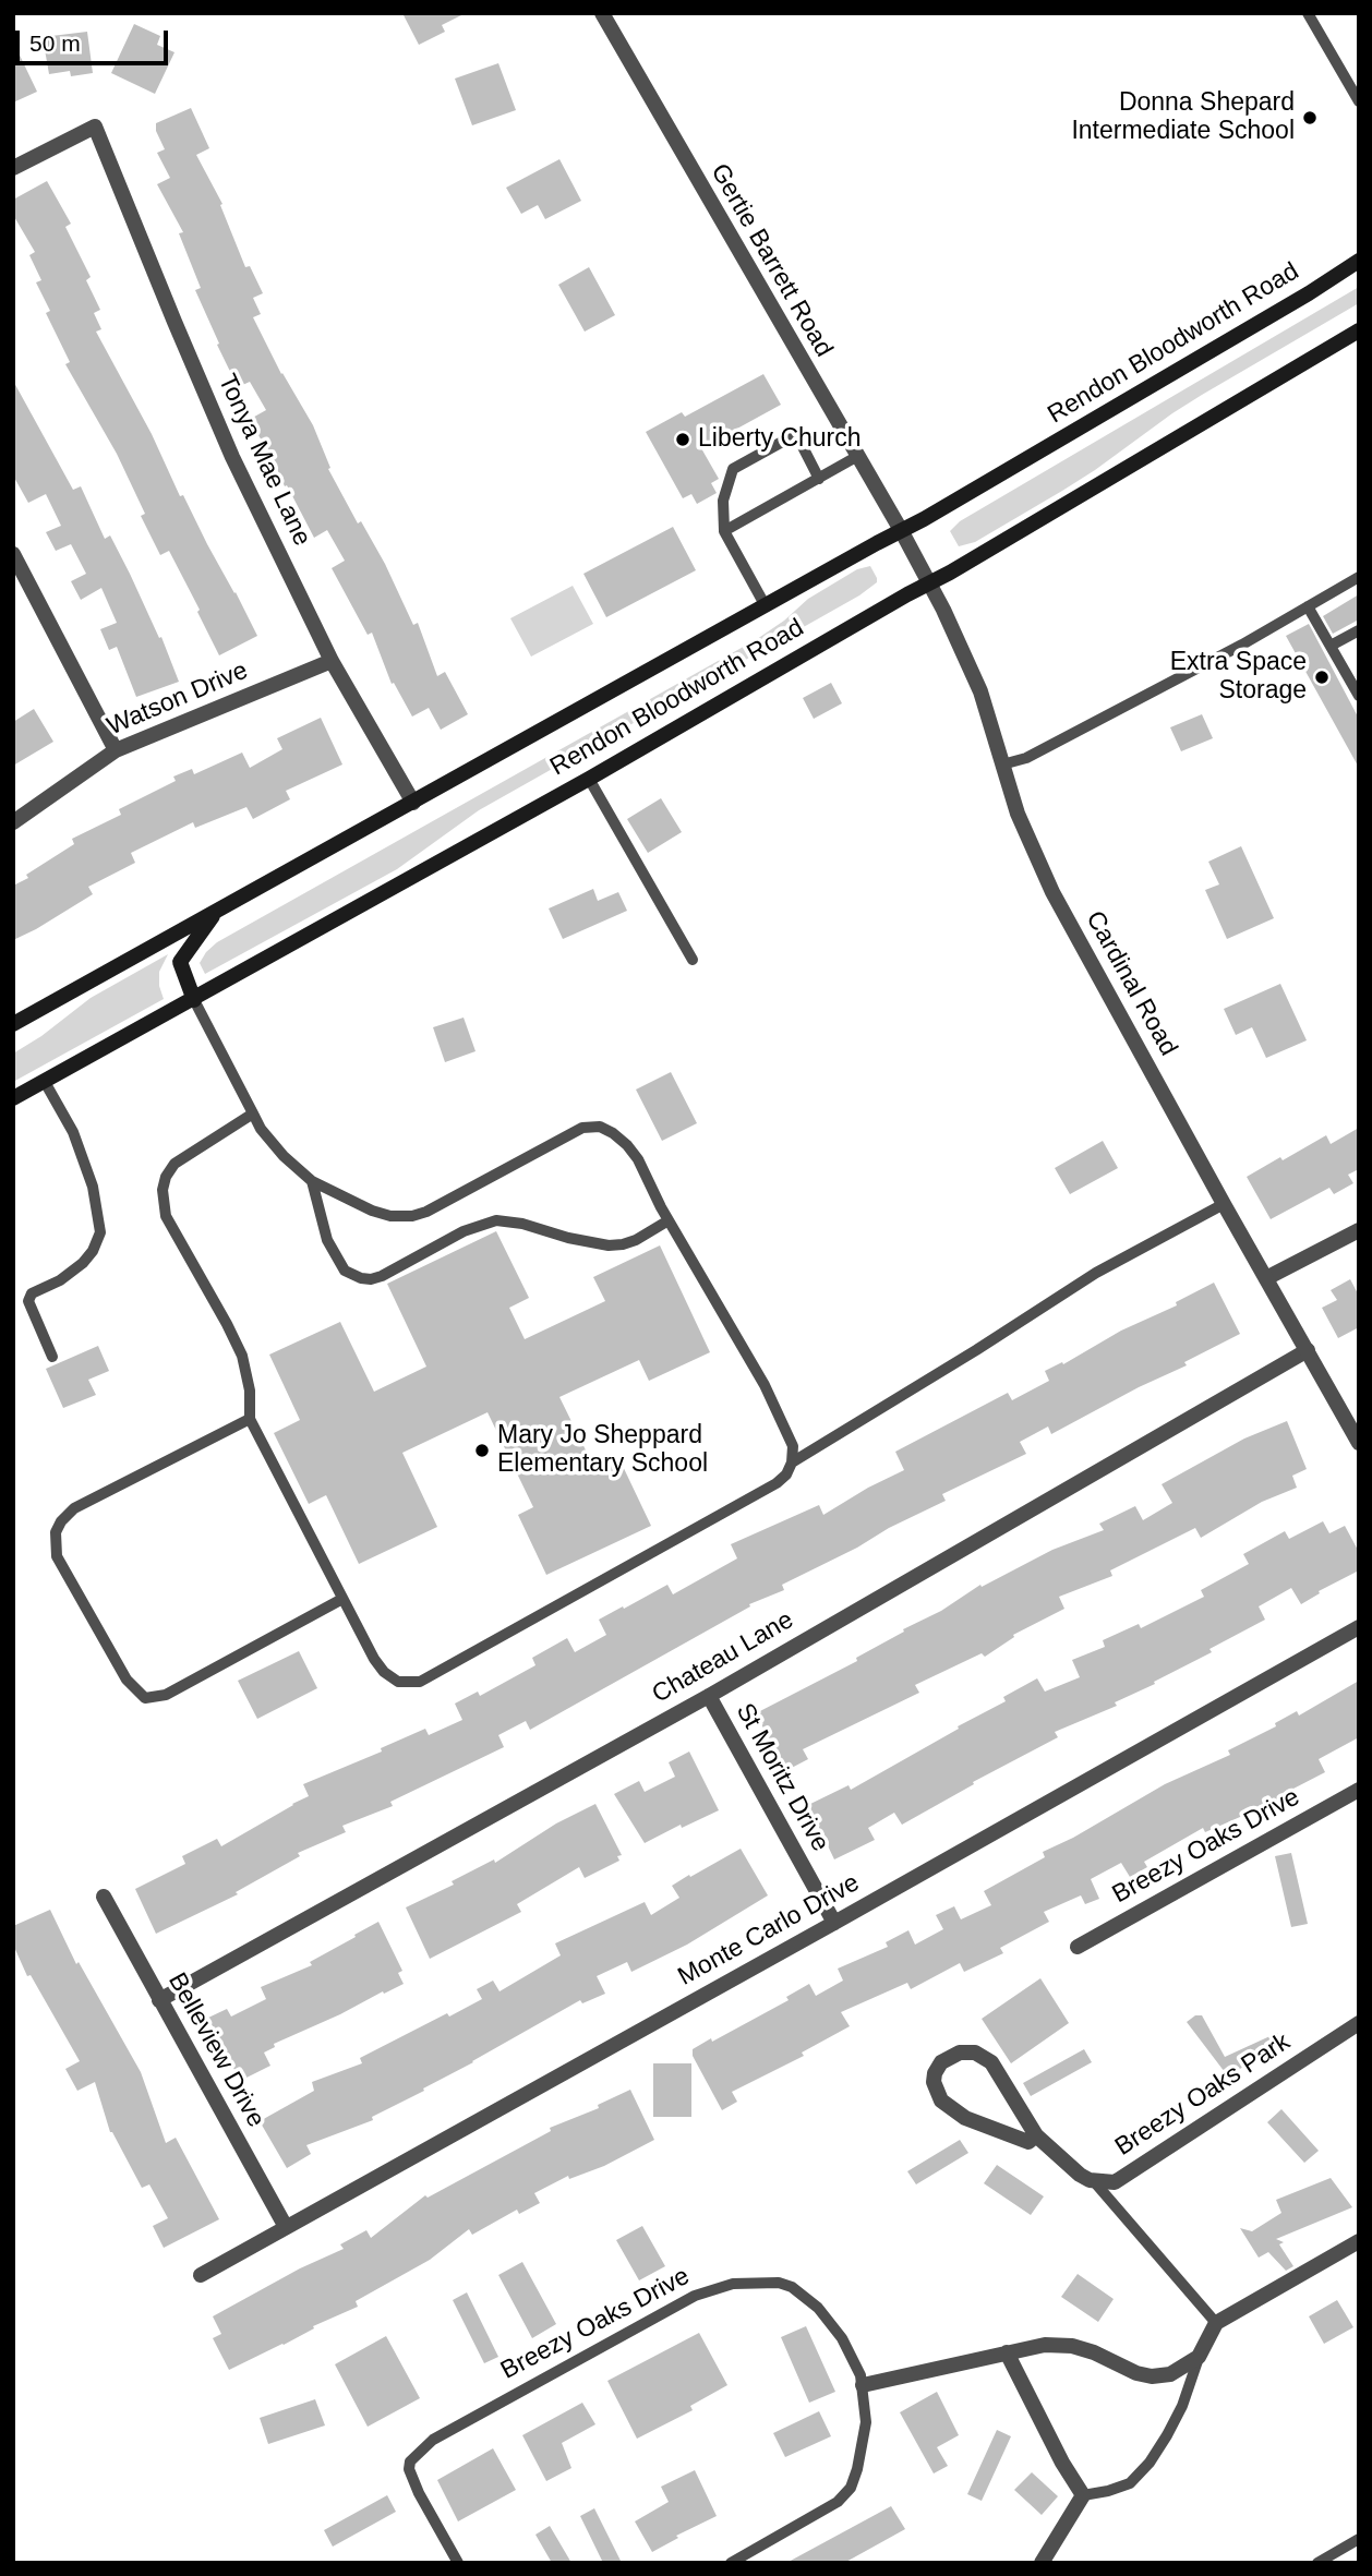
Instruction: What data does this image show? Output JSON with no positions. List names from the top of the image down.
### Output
{
  "streets": {
    "main road": ["Rendon Bloodworth Road"],
    "street": [
      "Gertie Barrett Road",
      "Tonya Mae Lane",
      "Watson Drive",
      "Cardinal Road",
      "Chateau Lane",
      "St Moritz Drive",
      "Breezy Oaks Drive",
      "Monte Carlo Drive",
      "Belleview Drive",
      "Breezy Oaks Park"
    ]
  },
  "crossings": [
    ["Gertie Barrett Road", "Rendon Bloodworth Road"],
    ["Gertie Barrett Road", "Cardinal Road"],
    ["Rendon Bloodworth Road", "Tonya Mae Lane"],
    ["Rendon Bloodworth Road", "Cardinal Road"],
    ["Tonya Mae Lane", "Watson Drive"],
    ["Cardinal Road", "Chateau Lane"],
    ["Chateau Lane", "St Moritz Drive"],
    ["Chateau Lane", "Belleview Drive"],
    ["St Moritz Drive", "Monte Carlo Drive"],
    ["Monte Carlo Drive", "Belleview Drive"]
  ],
  "places": [
    "Donna Shepard Intermediate School",
    "Liberty Church",
    "Extra Space Storage",
    "Mary Jo Sheppard Elementary School"
  ],
  "scale_bar": "50 m"
}
